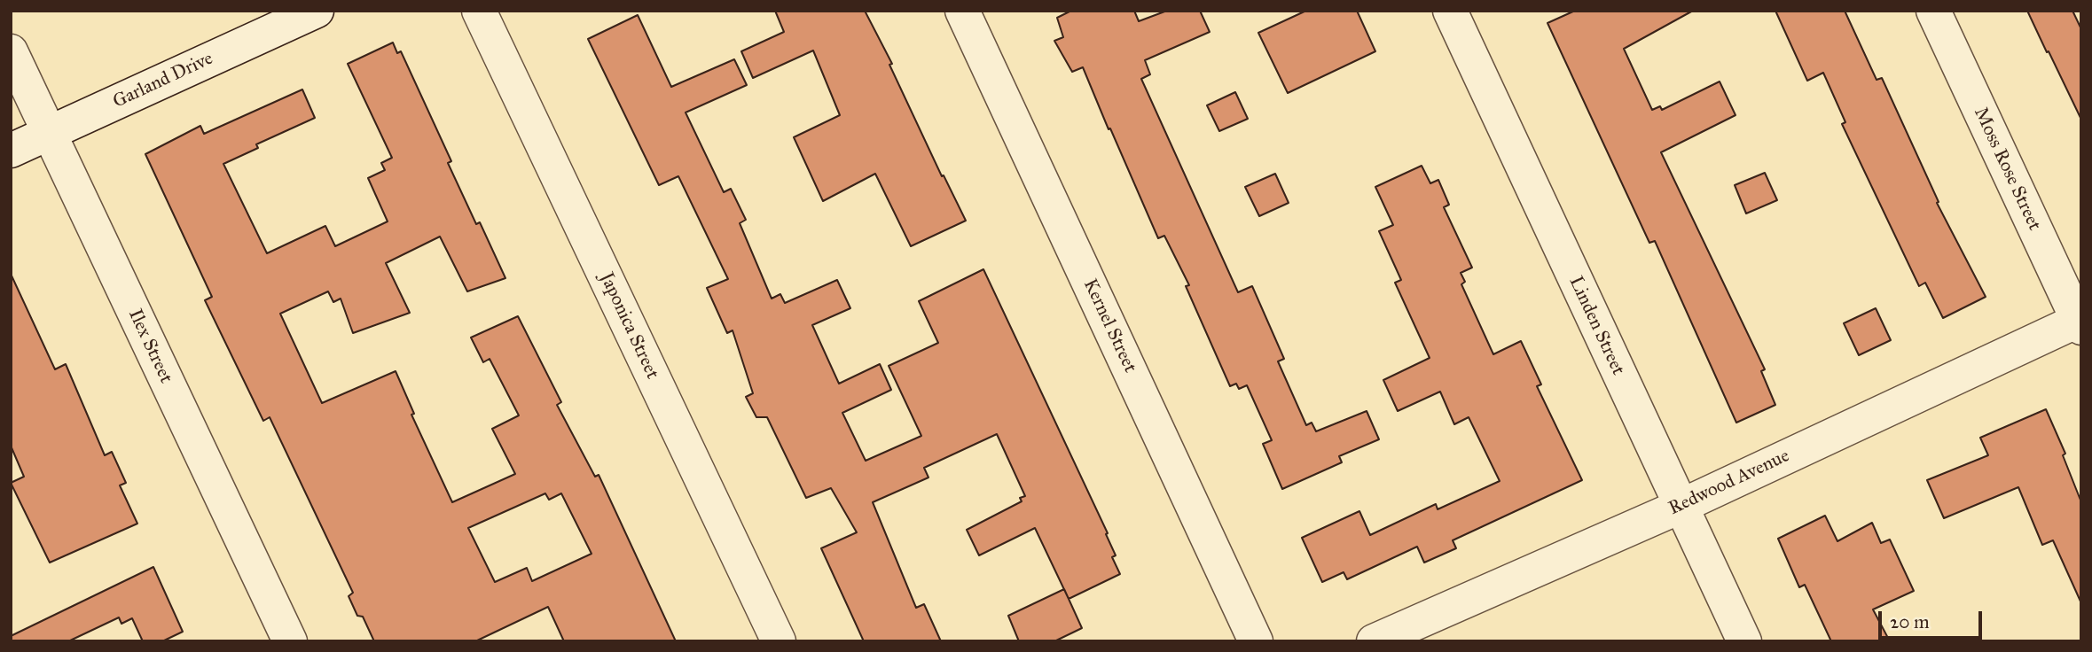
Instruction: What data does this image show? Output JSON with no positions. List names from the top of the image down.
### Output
{
  "streets": {
    "street": [
      "Garland Drive",
      "Moss Rose Street",
      "Japonica Street",
      "Kernel Street",
      "Linden Street",
      "Ilex Street",
      "Redwood Avenue"
    ]
  },
  "crossings": [
    ["Garland Drive", "Ilex Street"],
    ["Moss Rose Street", "Redwood Avenue"],
    ["Linden Street", "Redwood Avenue"]
  ],
  "scale_bar": "20 m"
}
